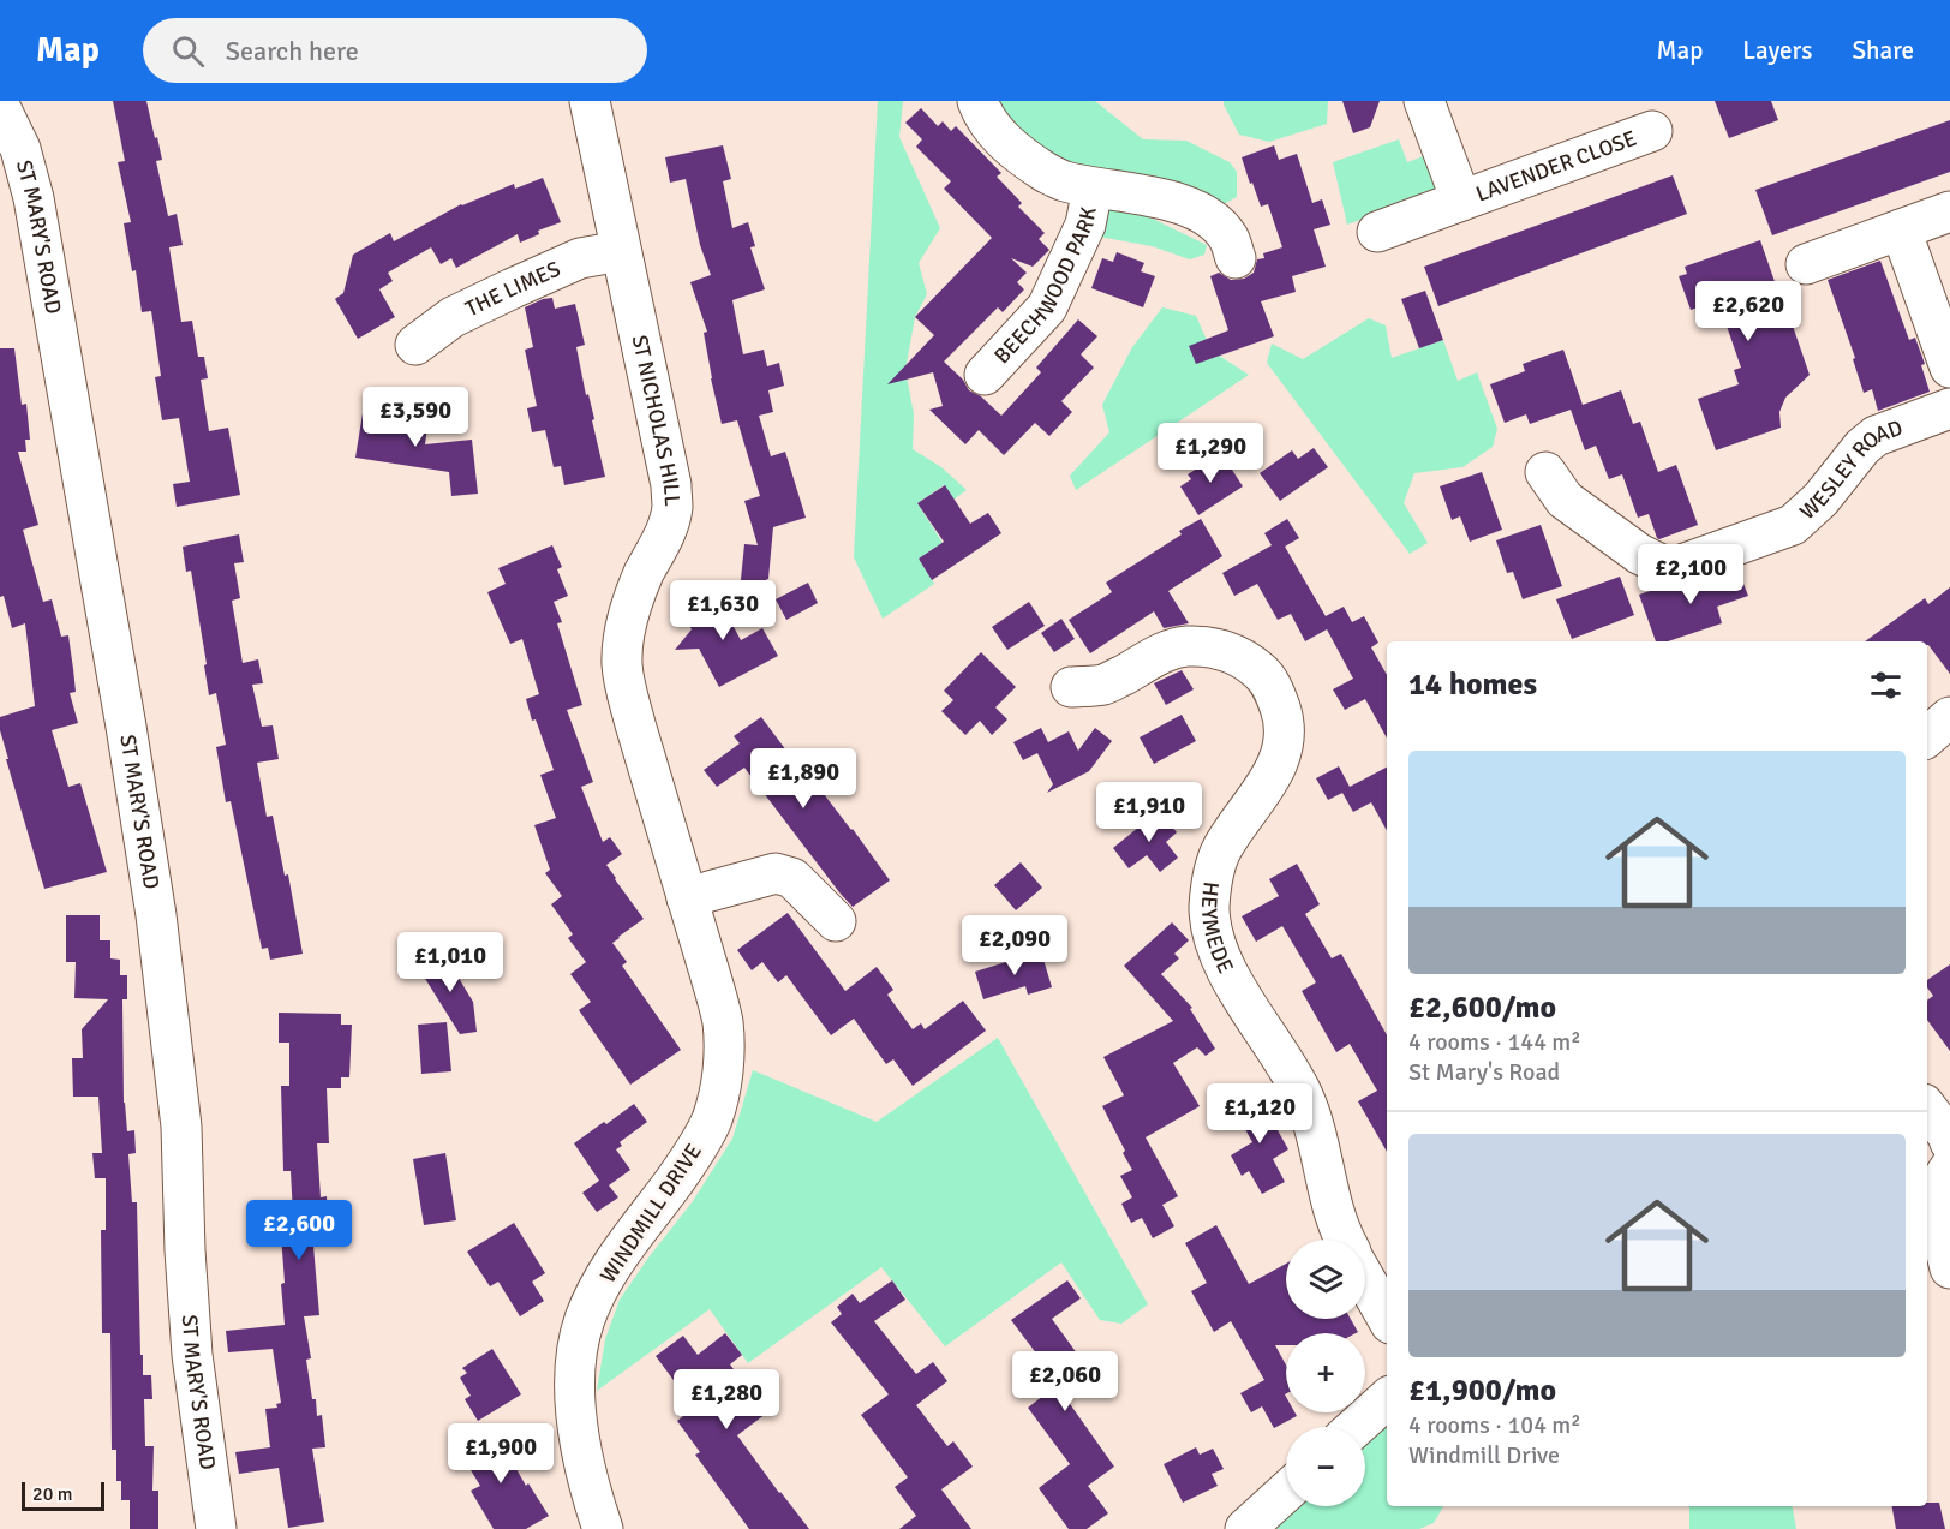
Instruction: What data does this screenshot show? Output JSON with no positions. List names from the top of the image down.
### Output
{
  "streets": {
    "street": [
      "LAVENDER CLOSE",
      "ST MARY'S ROAD",
      "BEECHWOOD PARK",
      "THE LIMES",
      "ST NICHOLAS HILL",
      "WESLEY ROAD",
      "HEYMEDE",
      "WINDMILL DRIVE"
    ]
  },
  "crossings": [
    ["THE LIMES", "ST NICHOLAS HILL"],
    ["ST NICHOLAS HILL", "WINDMILL DRIVE"]
  ],
  "scale_bar": "20 m",
  "page": {
    "header": "Map",
    "search": "Search here",
    "nav": ["Map", "Layers", "Share"],
    "price": [
      "£2,620",
      "£3,590",
      "£1,290",
      "£2,100",
      "£1,630",
      "£1,890",
      "£1,910",
      "£2,090",
      "£1,010",
      "£1,120",
      "£2,600",
      "£2,060",
      "£1,280",
      "£1,900"
    ],
    "heading": "14 homes",
    "list": [
      {
        "name": "£2,600/mo",
        "note": "4 rooms · 144 m² · St Mary's Road"
      },
      {
        "name": "£1,900/mo",
        "note": "4 rooms · 104 m² · Windmill Drive"
      }
    ],
    "map_buttons": ["+", "−"],
    "scale": "20 m"
  }
}
